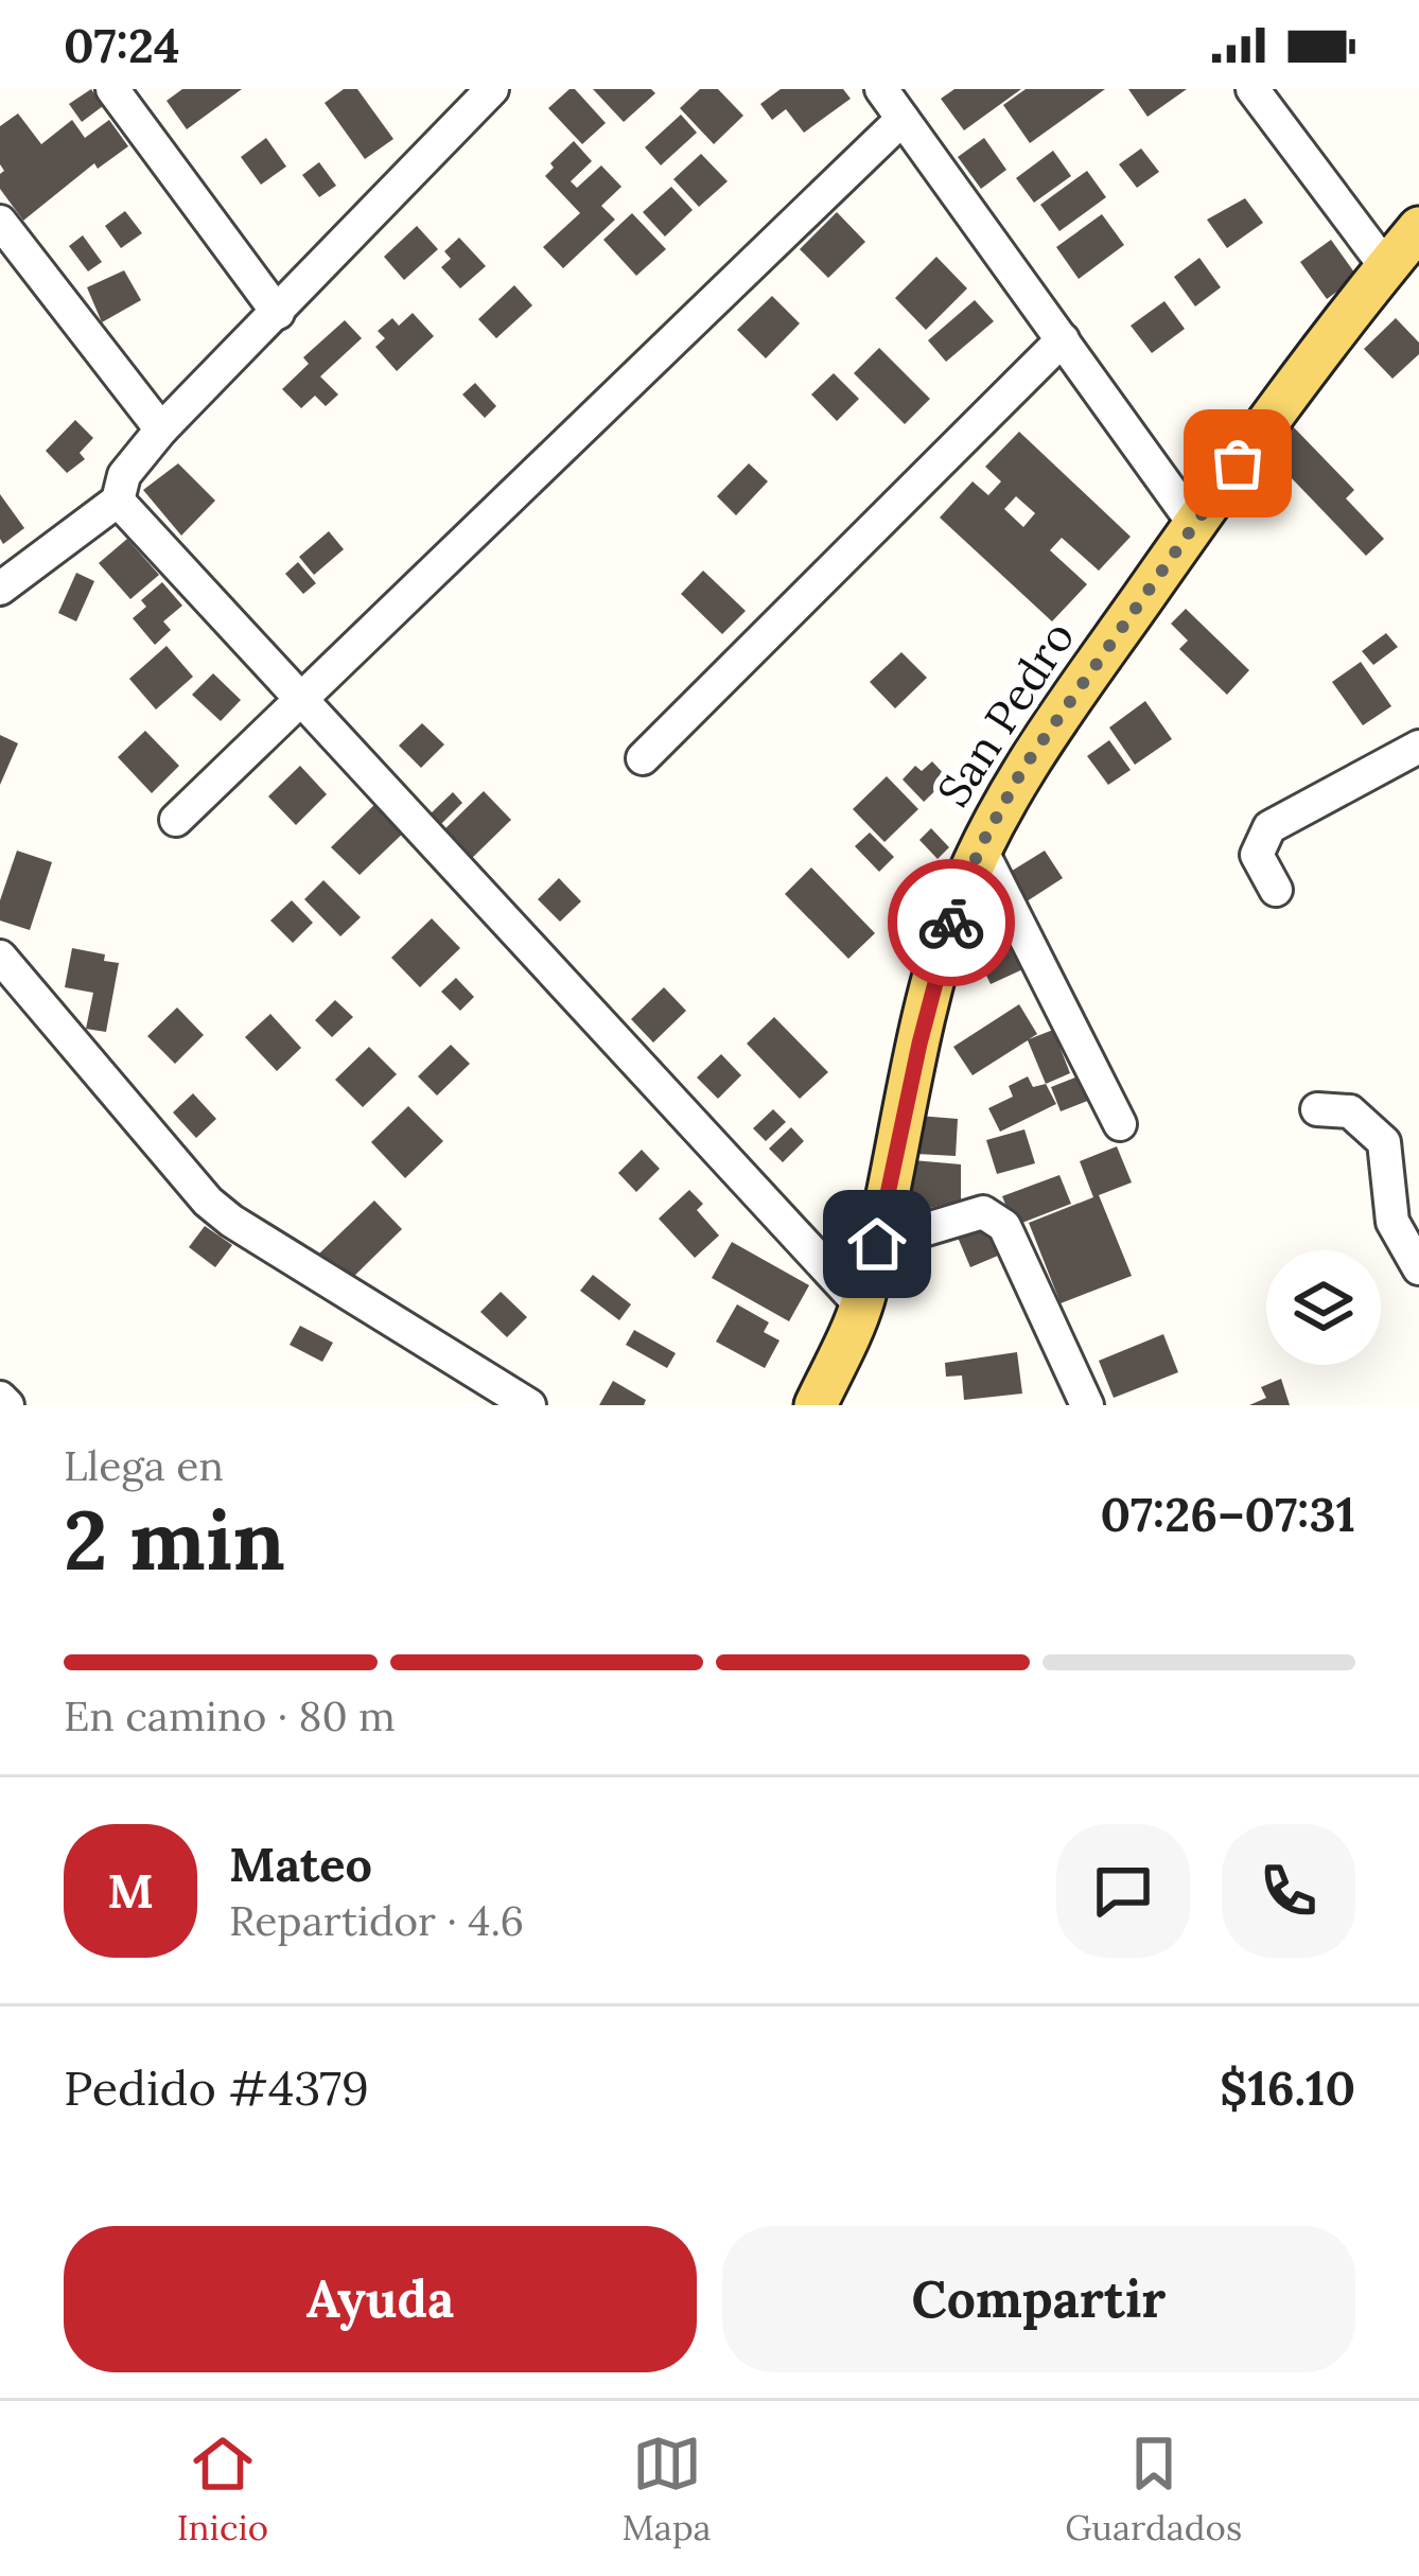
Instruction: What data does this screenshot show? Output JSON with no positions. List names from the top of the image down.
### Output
{
  "streets": {
    "main road": ["San Pedro"]
  },
  "page": {
    "status": "07:24",
    "heading": ["2 min", "Llega en", "07:26–07:31"],
    "panel": [
      "Mateo",
      "Repartidor · 4.6",
      "Pedido #4379",
      "$16.10"
    ],
    "bar": "En camino · 80 m",
    "round": "M",
    "buttons": ["Ayuda", "Compartir"],
    "tabs": ["Inicio", "Mapa", "Guardados"]
  }
}
